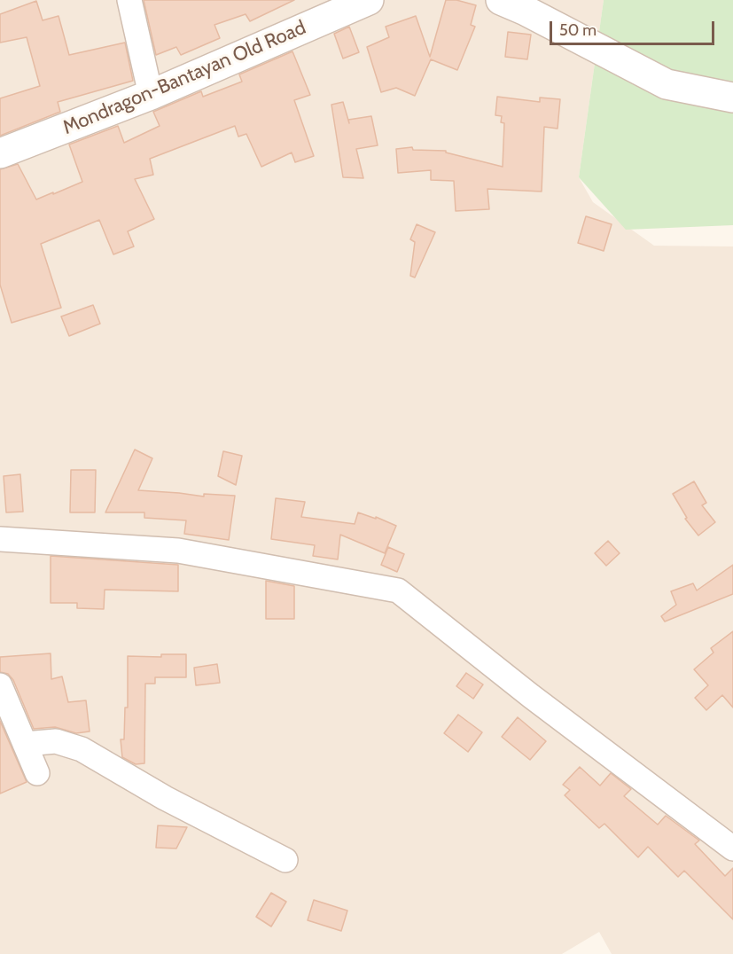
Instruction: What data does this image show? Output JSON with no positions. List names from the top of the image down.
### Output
{
  "streets": {
    "street": ["Mondragon-Bantayan Old Road"]
  },
  "scale_bar": "50 m"
}
